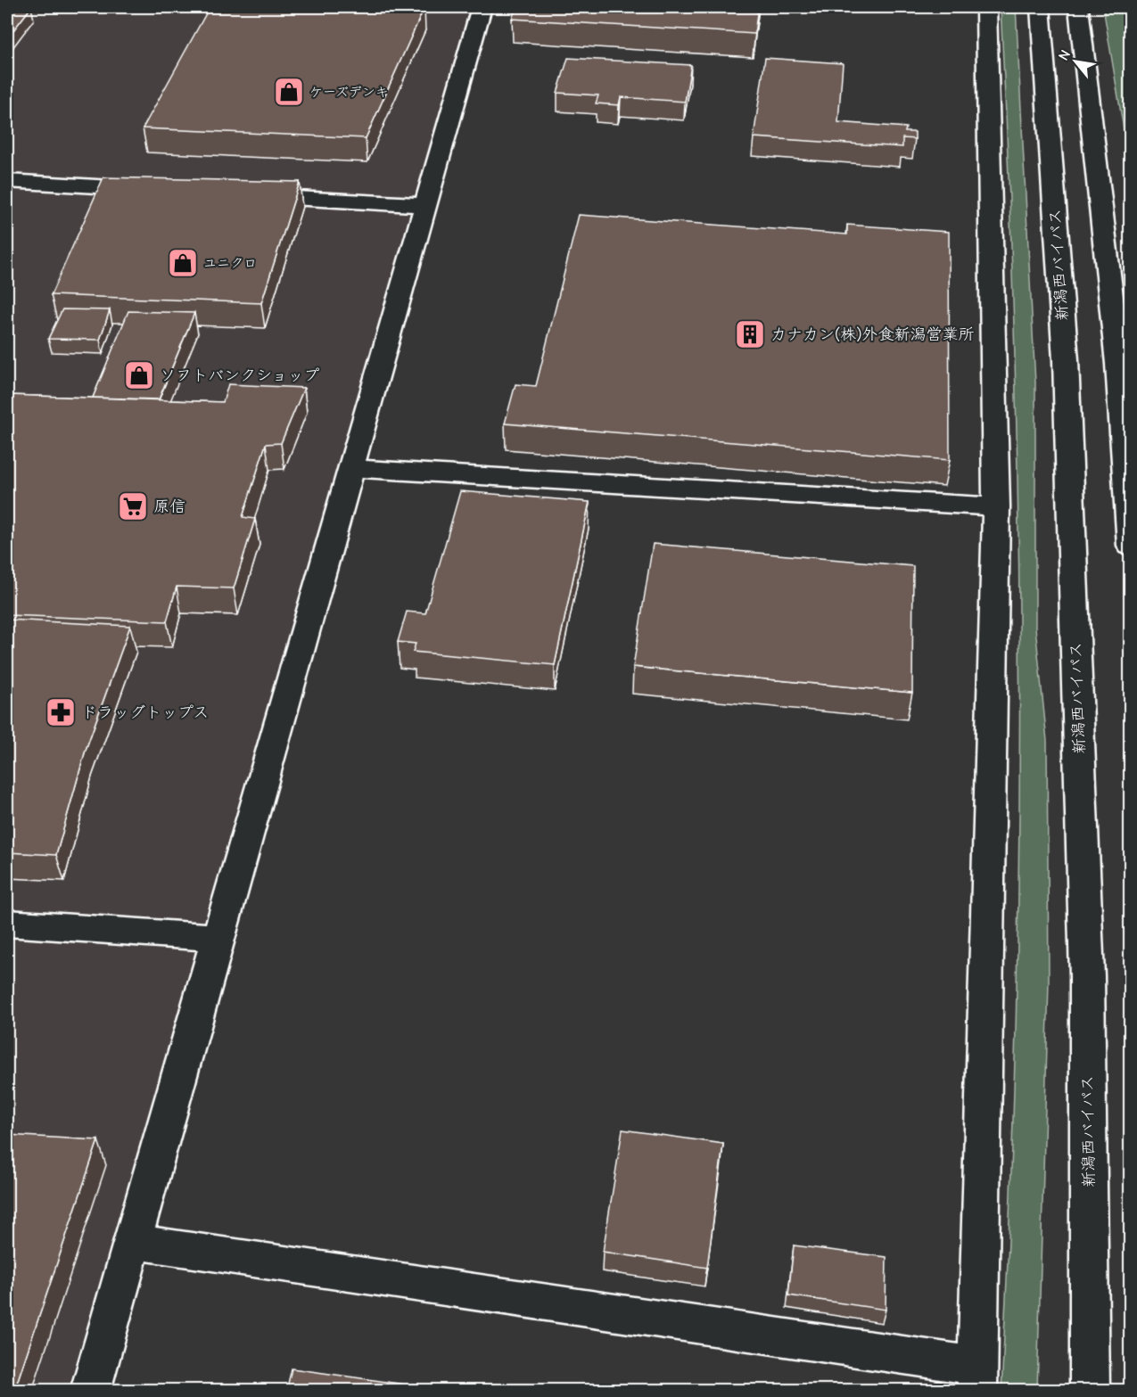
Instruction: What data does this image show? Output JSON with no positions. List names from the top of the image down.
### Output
{
  "streets": {
    "main road": ["新潟西バイパス"]
  },
  "places": {
    "shop": ["ケーズデンキ", "ユニクロ", "ソフトバンクショップ"],
    "building": ["カナカン(株)外食新潟営業所"],
    "supermarket": ["原信"],
    "pharmacy": ["ドラッグトップス"]
  },
  "north": "top left"
}
